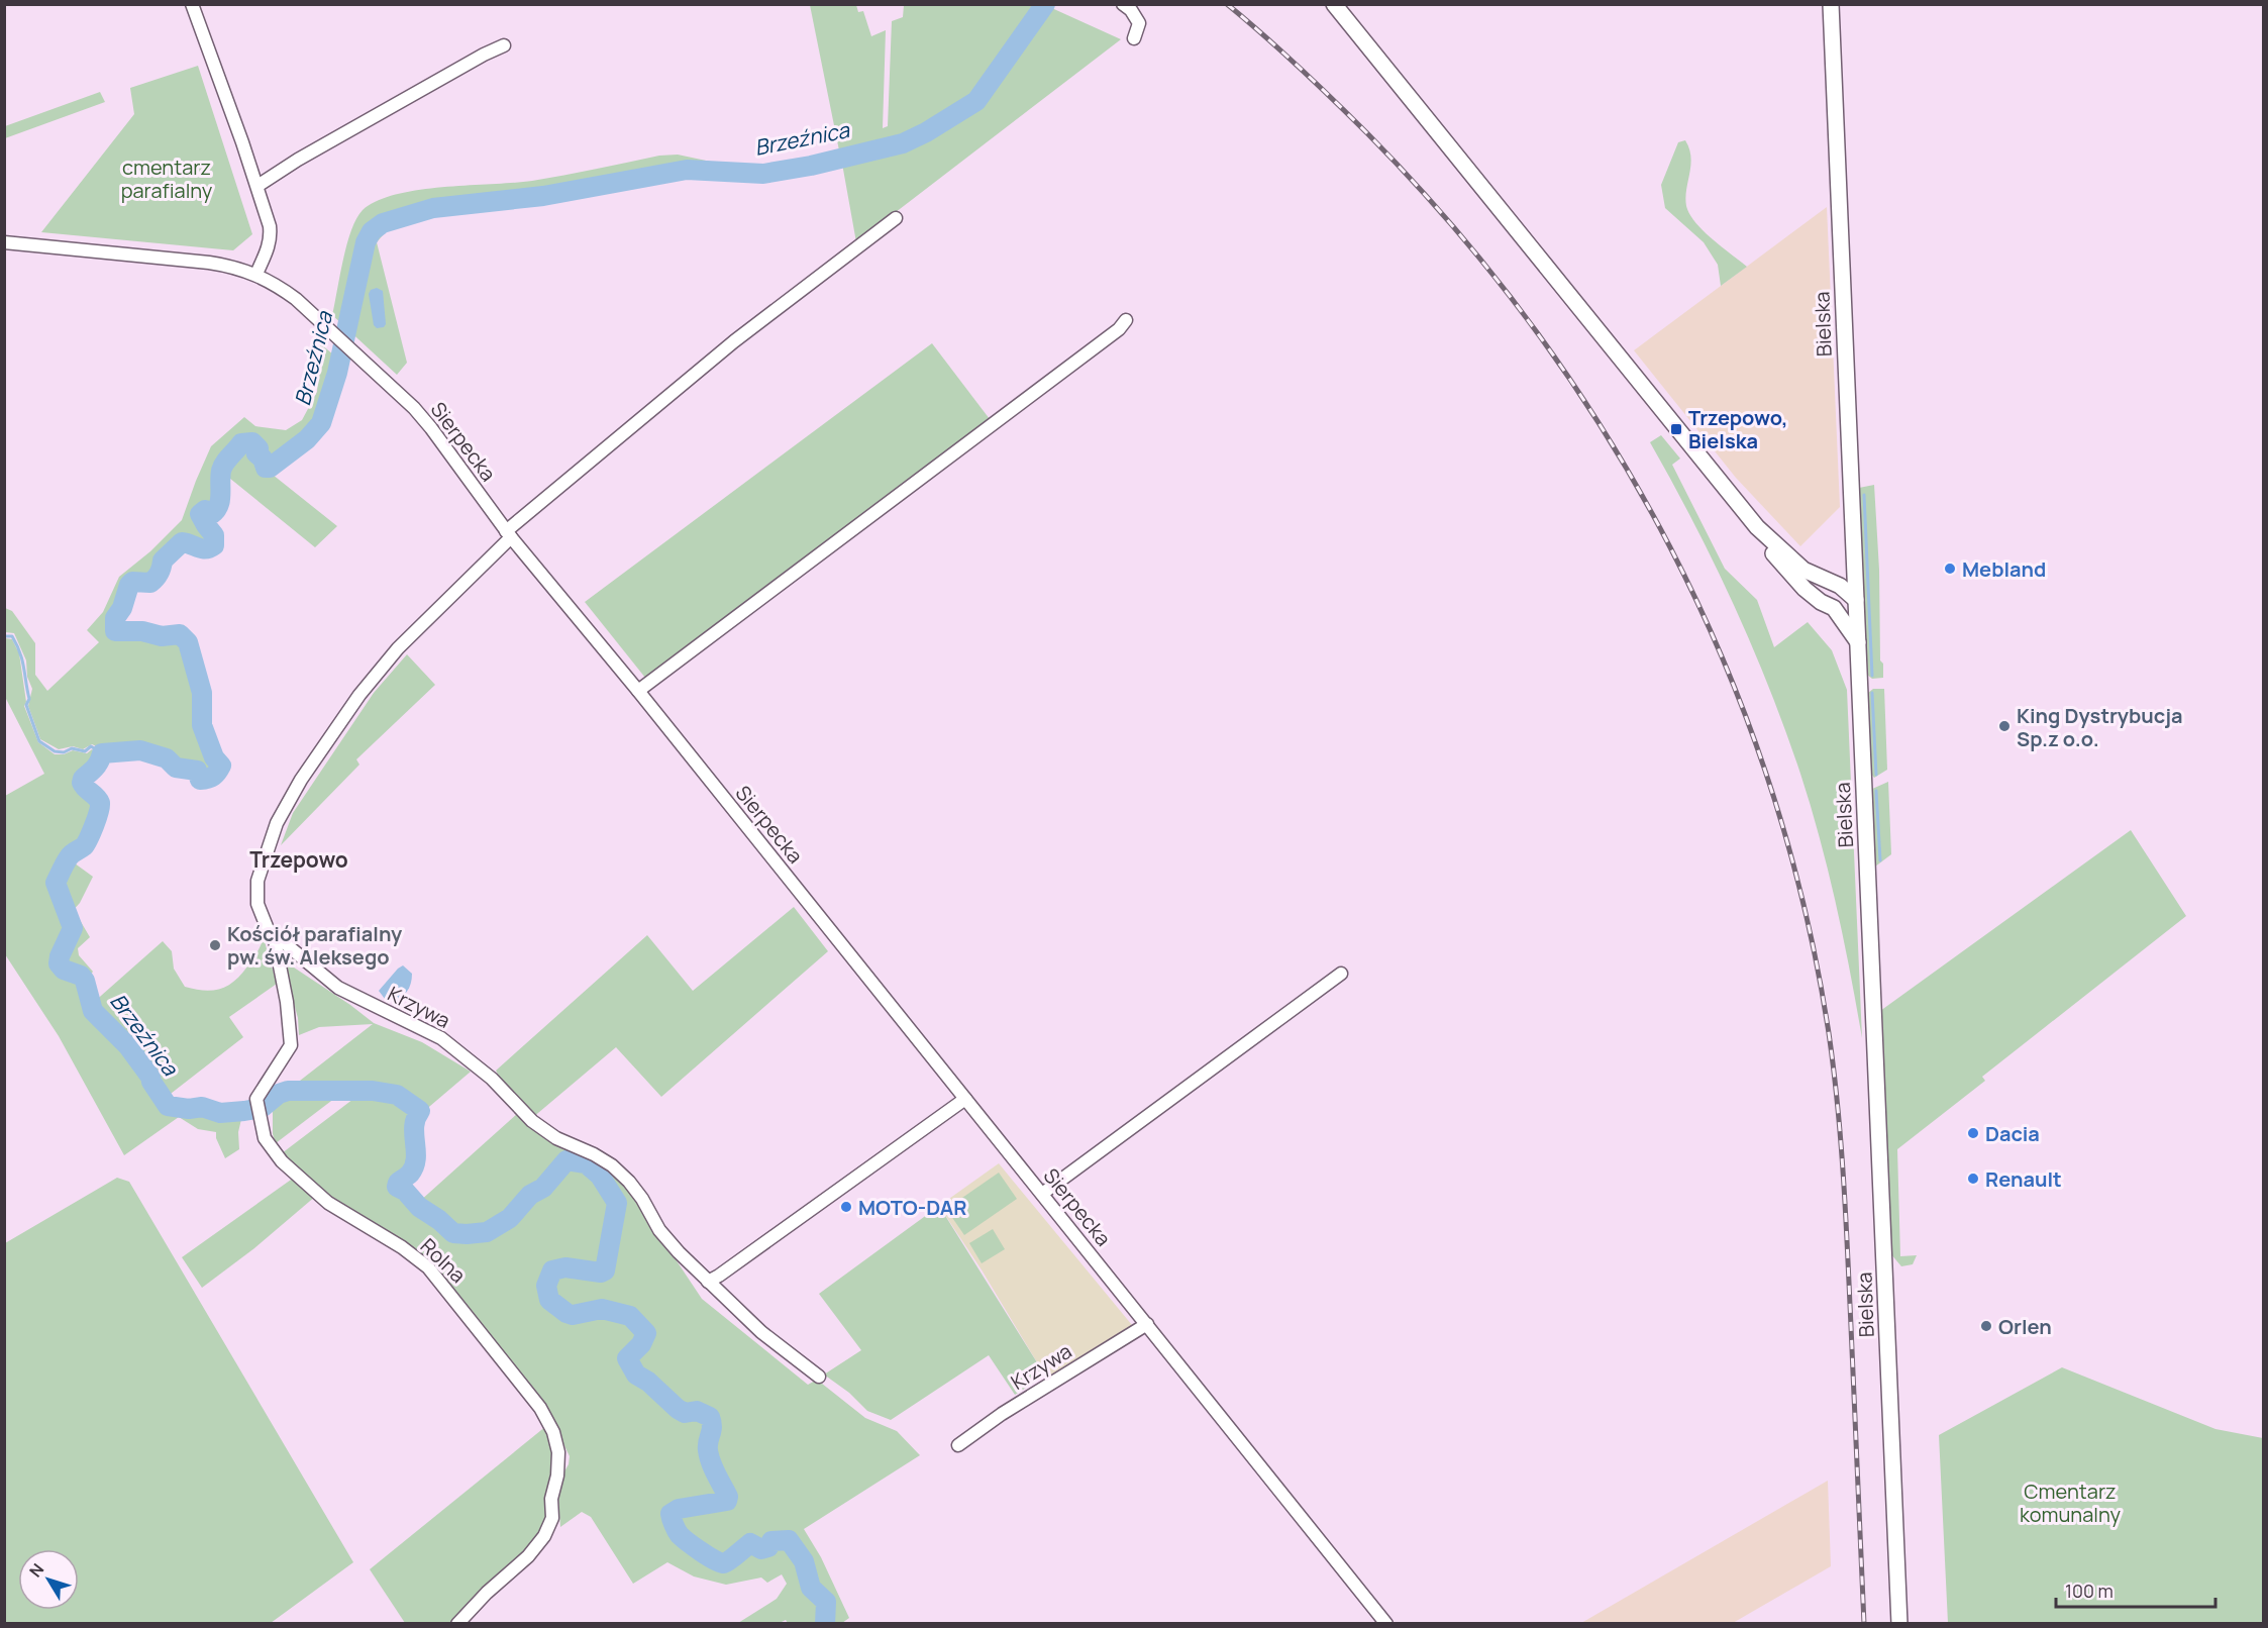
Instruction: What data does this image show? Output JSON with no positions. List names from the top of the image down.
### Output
{
  "streets": {
    "main road": ["Bielska"],
    "street": ["Sierpecka", "Krzywa", "Rolna"]
  },
  "crossings": [
    ["Sierpecka", "Krzywa"],
    ["Krzywa", "Rolna"]
  ],
  "districts": ["Trzepowo"],
  "water": ["Brzeźnica"],
  "parks": ["cmentarz parafialny", "Cmentarz komunalny"],
  "places": {
    "transit": ["Trzepowo, Bielska"],
    "other": [
      "Mebland",
      "King Dystrybucja Sp.z o.o.",
      "Kościół parafialny pw. św. Aleksego",
      "Dacia",
      "Renault",
      "MOTO-DAR",
      "Orlen"
    ]
  },
  "scale_bar": "100 m",
  "north": "top left"
}
